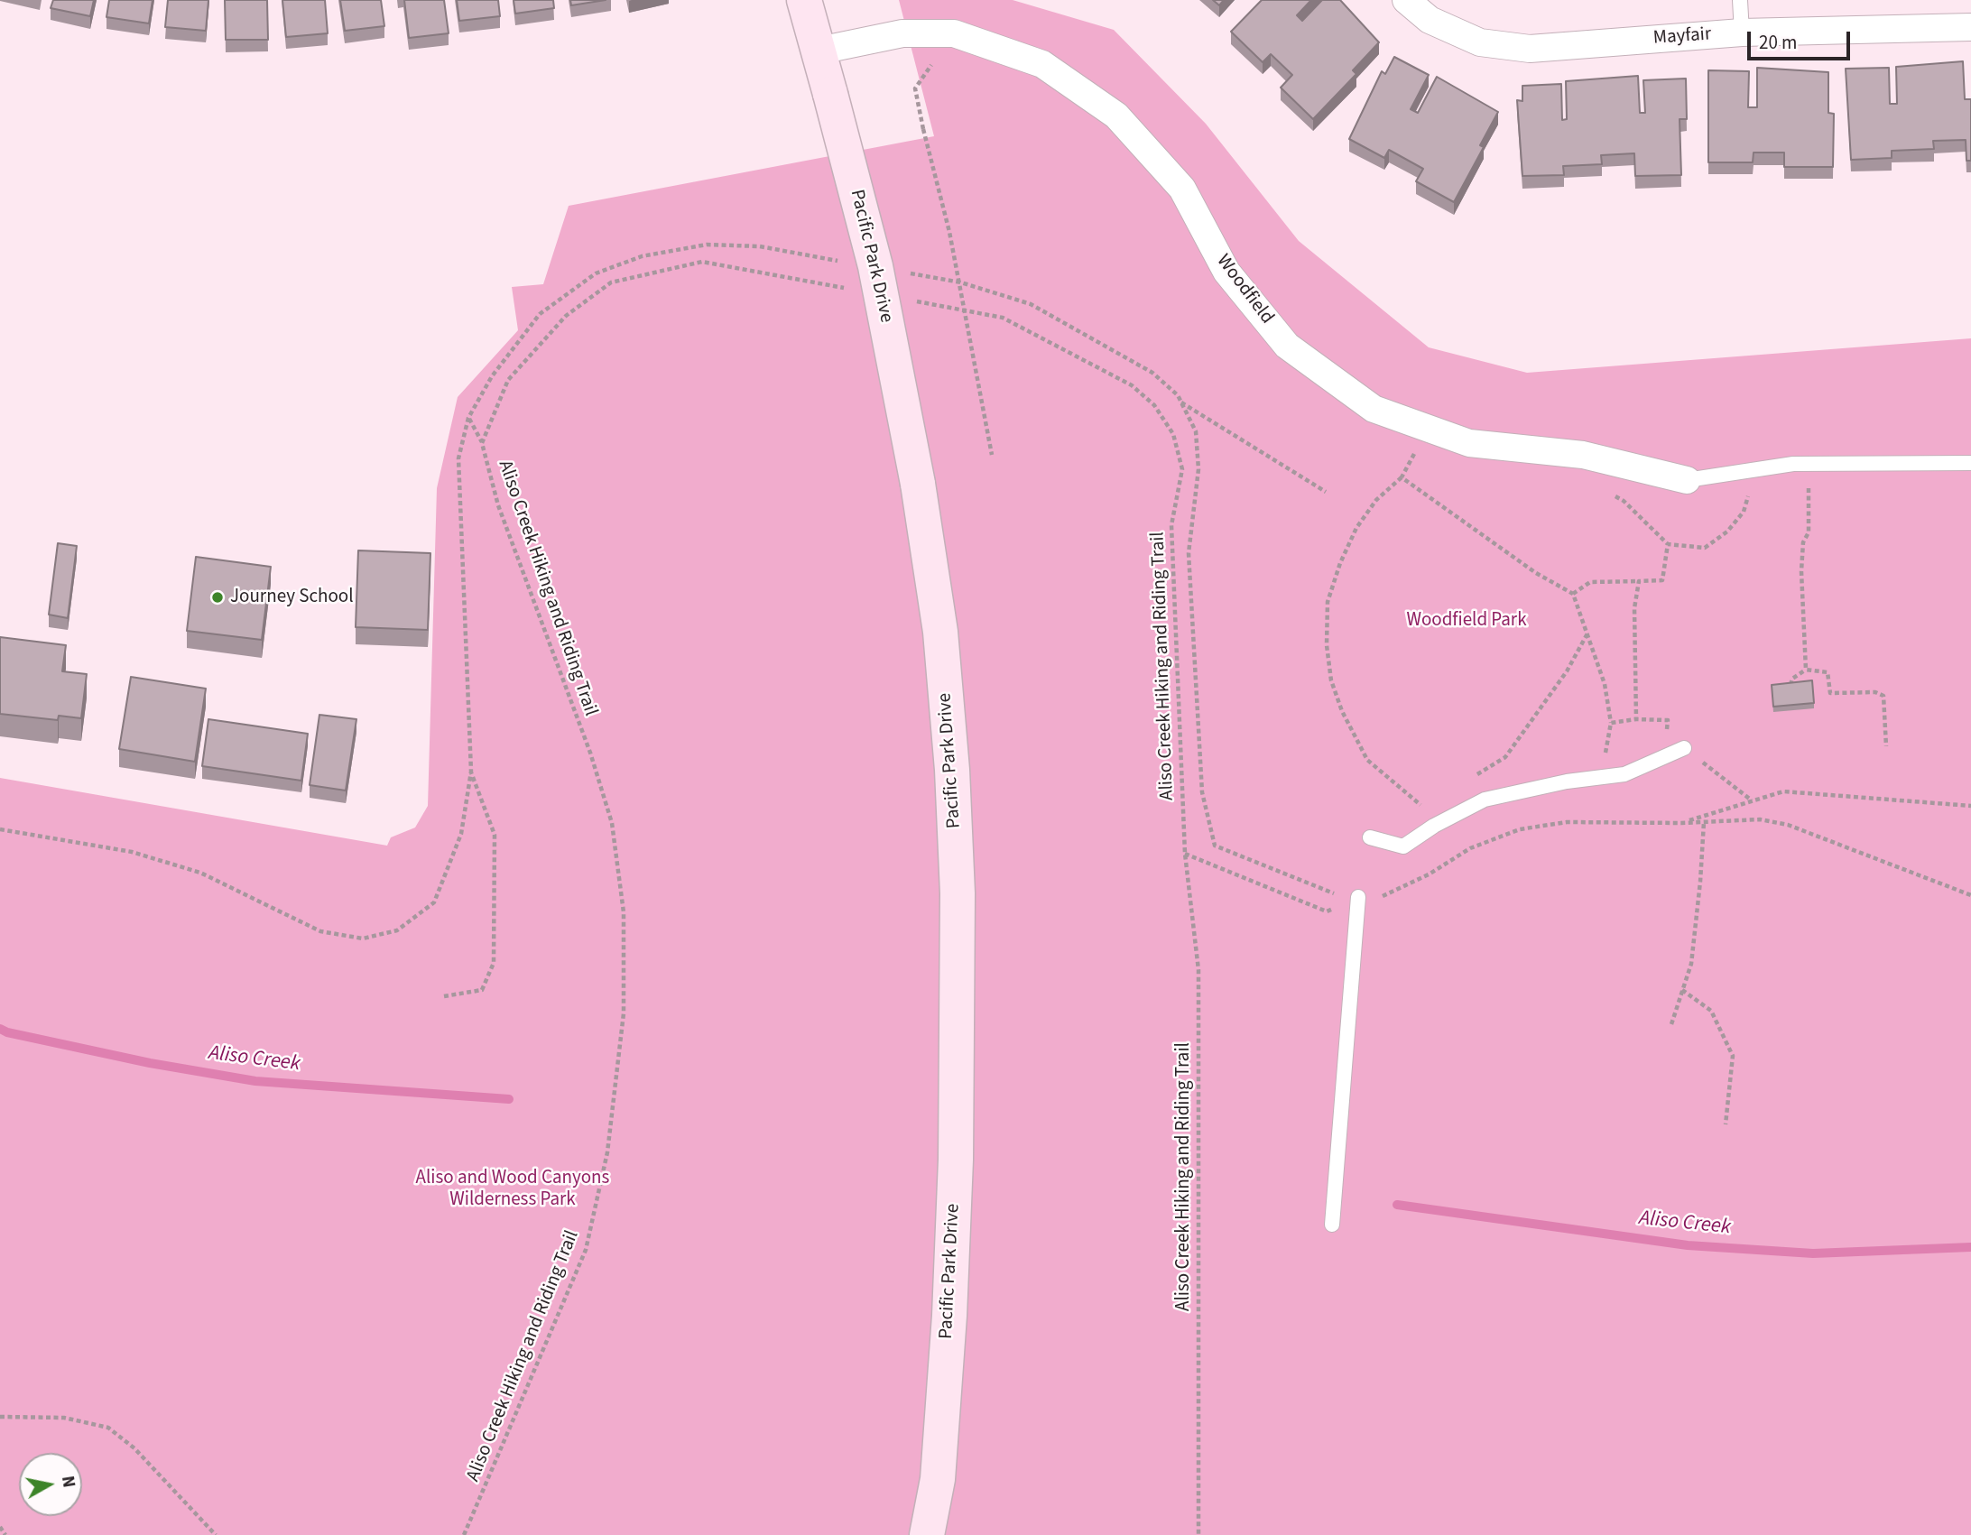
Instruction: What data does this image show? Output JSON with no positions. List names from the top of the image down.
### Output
{
  "streets": {
    "main road": ["Pacific Park Drive"],
    "street": ["Mayfair", "Woodfield"],
    "path": ["Aliso Creek Hiking and Riding Trail"]
  },
  "crossings": [
    ["Pacific Park Drive", "Woodfield"]
  ],
  "water": ["Aliso Creek"],
  "parks": ["Woodfield Park", "Aliso and Wood Canyons Wilderness Park"],
  "places": ["Journey School"],
  "scale_bar": "20 m",
  "north": "right"
}
